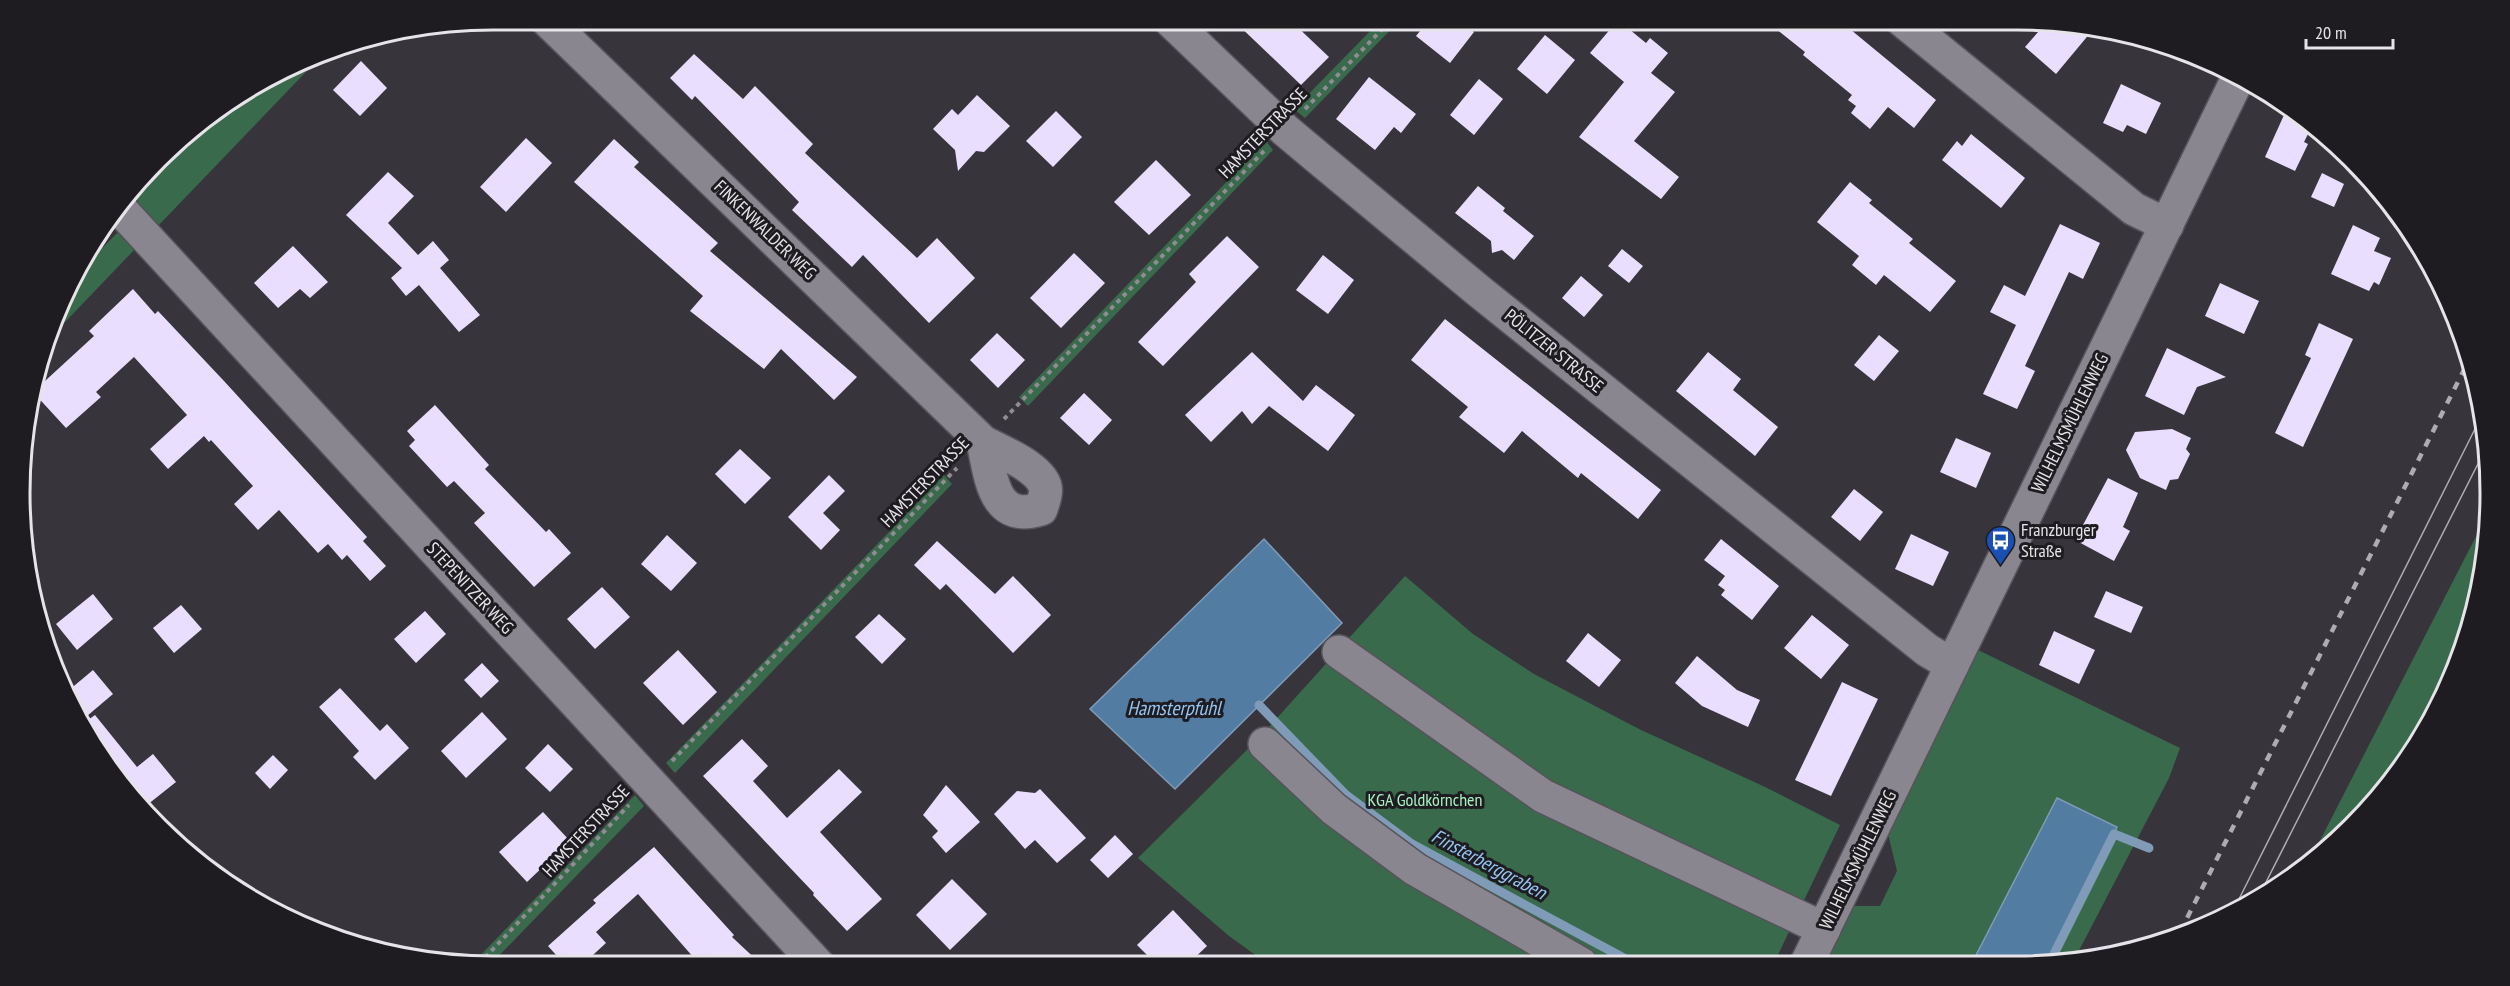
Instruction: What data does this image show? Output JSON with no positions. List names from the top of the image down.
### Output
{
  "streets": {
    "street": [
      "FINKENWALDER WEG",
      "PÖLITZER STRASSE",
      "WILHELMSMÜHLENWEG",
      "STEPENITZER WEG"
    ],
    "path": ["HAMSTERSTRASSE"]
  },
  "crossings": [
    ["HAMSTERSTRASSE", "FINKENWALDER WEG"],
    ["HAMSTERSTRASSE", "PÖLITZER STRASSE"],
    ["HAMSTERSTRASSE", "STEPENITZER WEG"],
    ["PÖLITZER STRASSE", "WILHELMSMÜHLENWEG"]
  ],
  "water": ["Hamsterpfuhl", "Finsterberggraben"],
  "parks": ["KGA Goldkörnchen"],
  "places": {
    "bus stop": ["Franzburger Straße"]
  },
  "scale_bar": "20 m"
}
